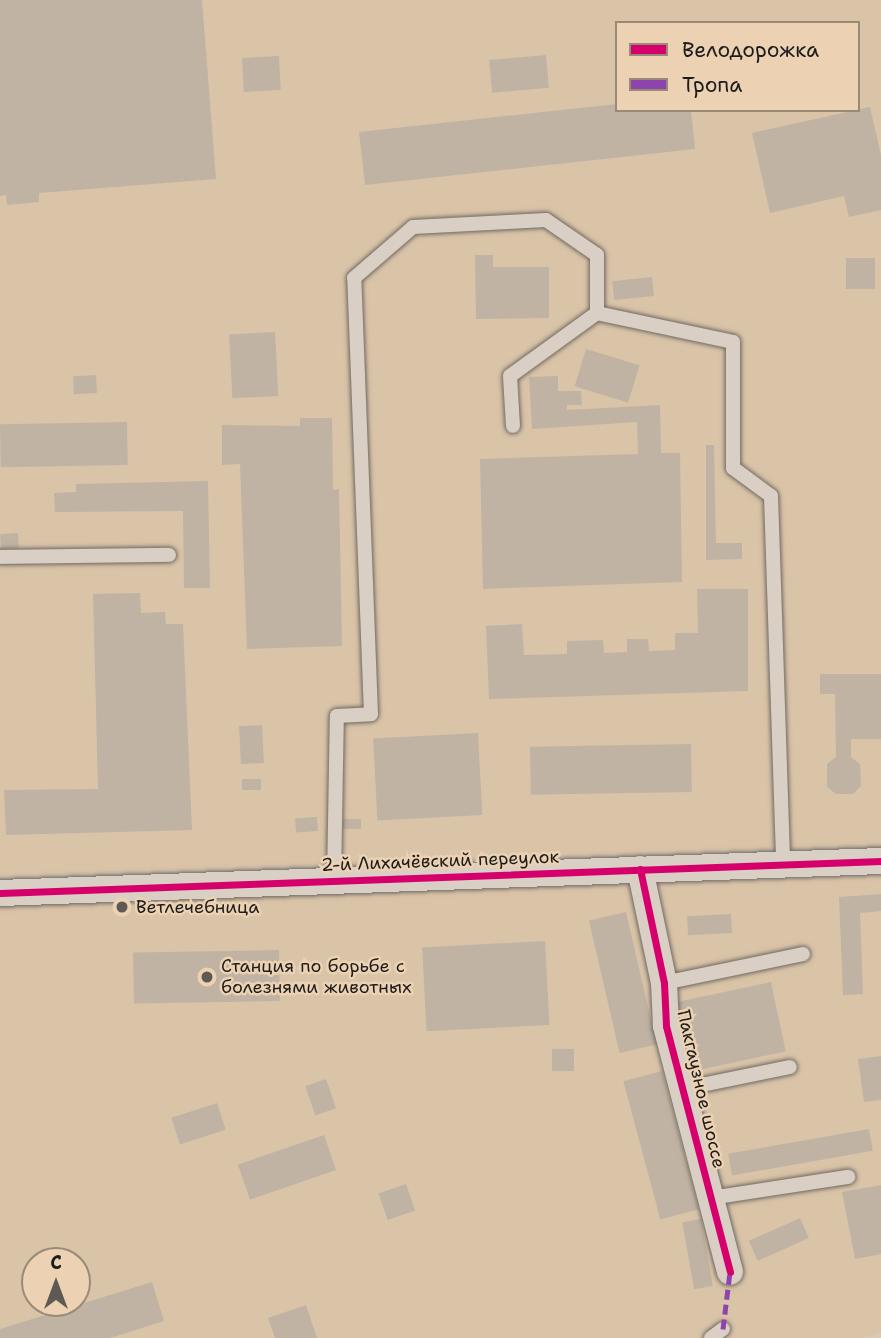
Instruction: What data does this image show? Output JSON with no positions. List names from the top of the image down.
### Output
{
  "streets": {
    "street": ["2-й Лихачёвский переулок", "Пакгаузное шоссе"]
  },
  "crossings": [
    ["2-й Лихачёвский переулок", "Пакгаузное шоссе"]
  ],
  "places": ["Ветлечебница", "Станция по борьбе с болезнями животных"],
  "legend": ["Велодорожка", "Тропа"],
  "north": "top"
}
